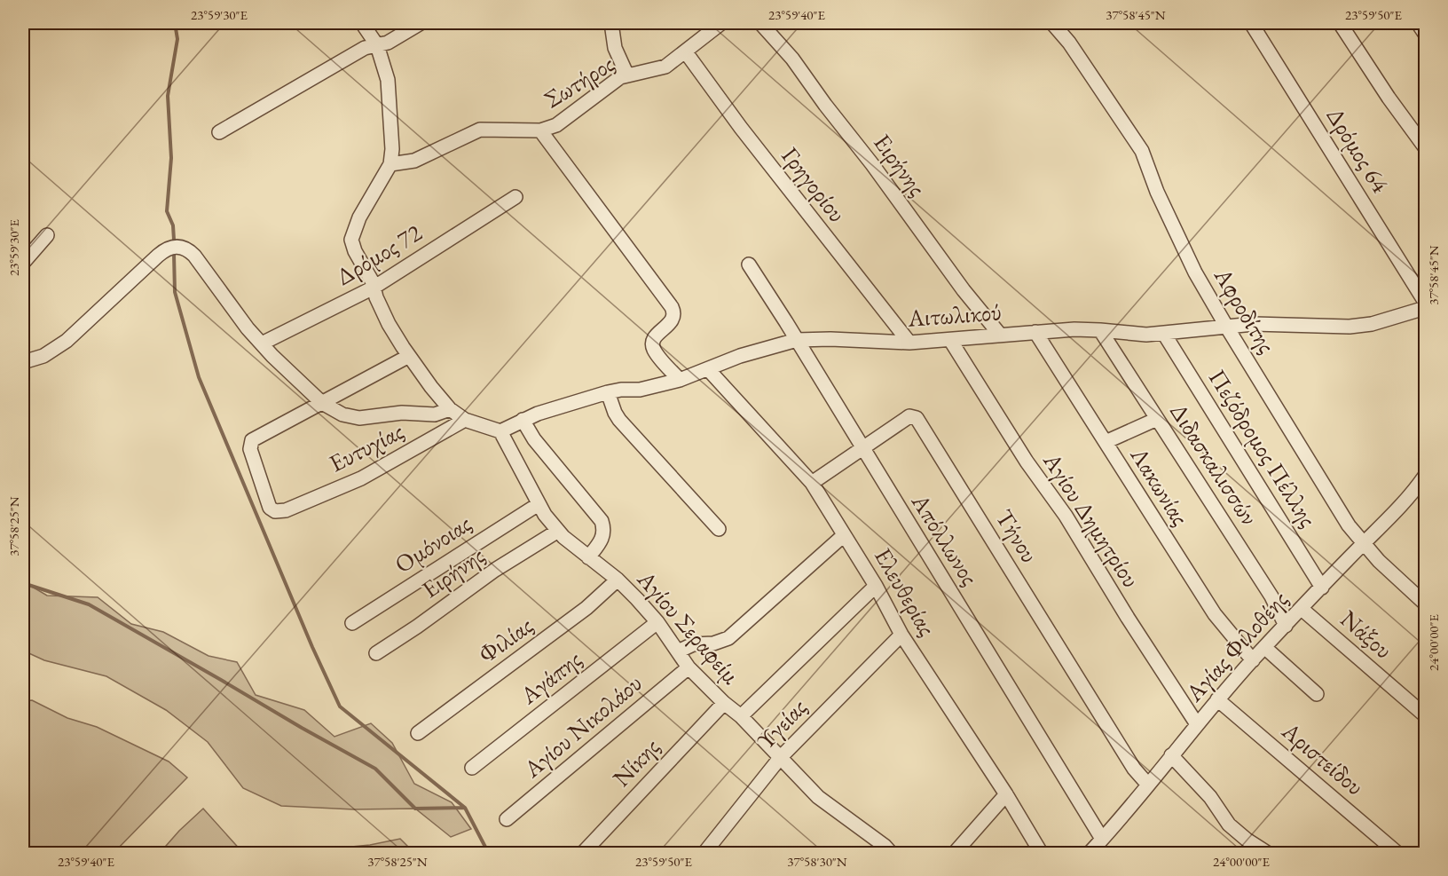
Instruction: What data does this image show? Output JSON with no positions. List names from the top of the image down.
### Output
{
  "streets": {
    "street": [
      "Σωτήρος",
      "Δρόμος 64",
      "Ειρήνης",
      "Γρηγορίου",
      "Δρόμος 72",
      "Αφροδίτης",
      "Αιτωλικού",
      "Ευτυχίας",
      "Πεζόδρομος Πέλλης",
      "Διδασκαλισσών",
      "Λακωνίας",
      "Αγίου Δημητρίου",
      "Τήνου",
      "Απόλλωνος",
      "Ομόνοιας",
      "Ελευθερίας",
      "Αγίου Σεραφείμ",
      "Νάξου",
      "Φιλίας",
      "Αγίας Φιλοθέης",
      "Αγάπης",
      "Υγείας",
      "Αγίου Νικολάου",
      "Αριστείδου",
      "Νίκης"
    ]
  },
  "crossings": [
    ["Σωτήρος", "Γρηγορίου"],
    ["Ειρήνης", "Αιτωλικού"],
    ["Ειρήνης", "Αγίου Σεραφείμ"],
    ["Γρηγορίου", "Αιτωλικού"],
    ["Αφροδίτης", "Αιτωλικού"],
    ["Αφροδίτης", "Αγίας Φιλοθέης"],
    ["Αιτωλικού", "Πεζόδρομος Πέλλης"],
    ["Αιτωλικού", "Διδασκαλισσών"],
    ["Αιτωλικού", "Λακωνίας"],
    ["Αιτωλικού", "Αγίου Δημητρίου"],
    ["Αιτωλικού", "Απόλλωνος"],
    ["Αιτωλικού", "Ελευθερίας"],
    ["Αιτωλικού", "Αγίου Σεραφείμ"],
    ["Πεζόδρομος Πέλλης", "Αγίας Φιλοθέης"],
    ["Διδασκαλισσών", "Αγίας Φιλοθέης"],
    ["Λακωνίας", "Αγίας Φιλοθέης"],
    ["Αγίου Δημητρίου", "Αγίας Φιλοθέης"],
    ["Τήνου", "Απόλλωνος"],
    ["Τήνου", "Ελευθερίας"],
    ["Τήνου", "Αγίας Φιλοθέης"],
    ["Απόλλωνος", "Αγίας Φιλοθέης"],
    ["Ομόνοιας", "Αγίου Σεραφείμ"],
    ["Ελευθερίας", "Υγείας"],
    ["Αγίου Σεραφείμ", "Φιλίας"],
    ["Αγίου Σεραφείμ", "Αγάπης"],
    ["Αγίου Σεραφείμ", "Υγείας"],
    ["Αγίου Σεραφείμ", "Αγίου Νικολάου"],
    ["Αγίου Σεραφείμ", "Νίκης"],
    ["Νάξου", "Αγίας Φιλοθέης"],
    ["Αγίας Φιλοθέης", "Αριστείδου"]
  ],
  "coordinates": [
    "23°59'30\"E",
    "23°59'40\"E",
    "37°58'45\"N",
    "23°59'50\"E",
    "37°58'25\"N",
    "24°00'00\"E",
    "37°58'30\"N"
  ]
}
